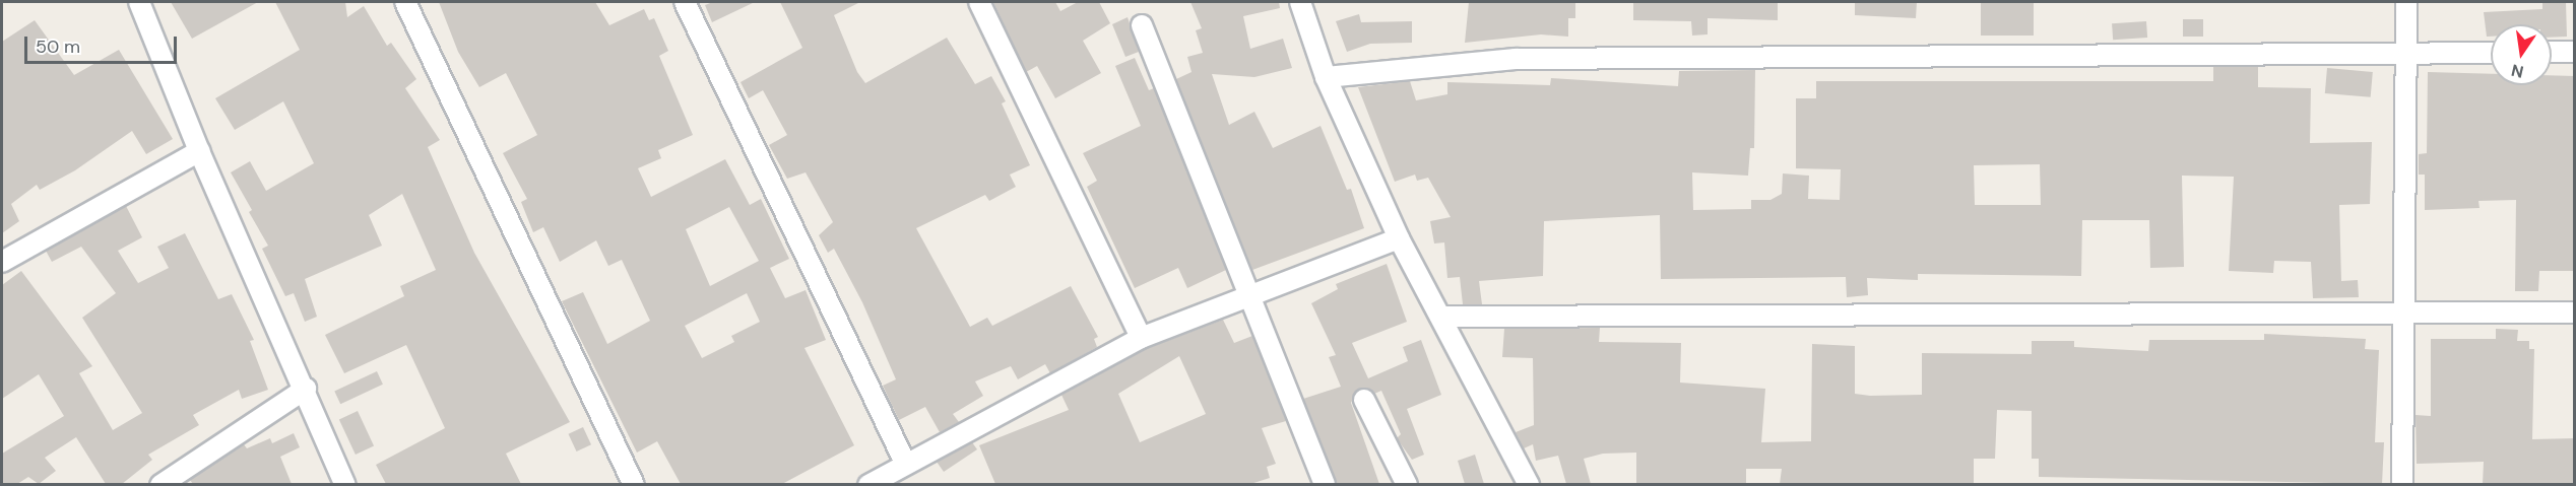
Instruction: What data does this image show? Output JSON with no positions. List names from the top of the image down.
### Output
{
  "scale_bar": "50 m",
  "north": "bottom"
}
